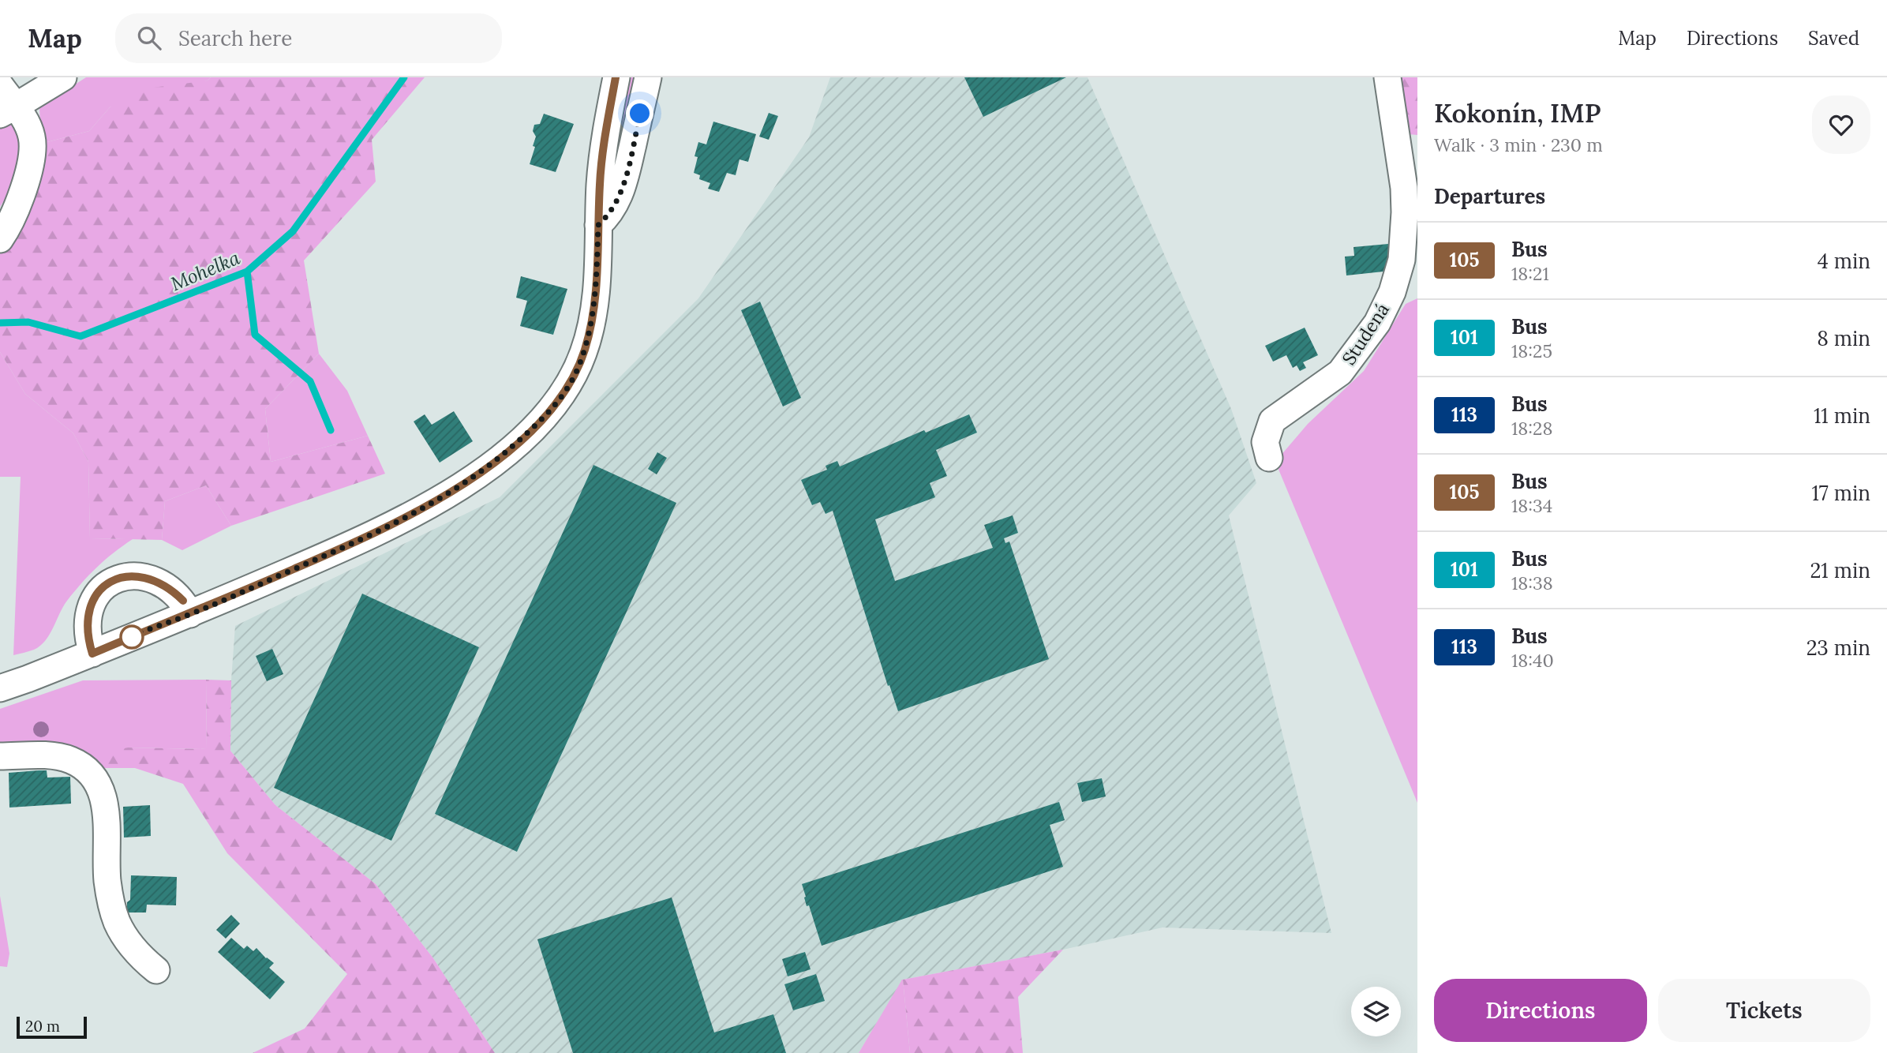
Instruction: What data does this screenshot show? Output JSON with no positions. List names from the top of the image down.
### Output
{
  "streets": {
    "street": ["Studená"]
  },
  "water": ["Mohelka"],
  "lines": ["bus line 105"],
  "scale_bar": "20 m",
  "page": {
    "header": "Map",
    "search": "Search here",
    "nav": ["Map", "Directions", "Saved"],
    "heading": [
      ["Kokonín, IMP", "Walk · 3 min · 230 m"],
      "Departures"
    ],
    "list": [
      {
        "mark": "105",
        "name": "Bus",
        "note": "18:21",
        "value": "4 min"
      },
      {
        "mark": "101",
        "name": "Bus",
        "note": "18:25",
        "value": "8 min"
      },
      {
        "mark": "113",
        "name": "Bus",
        "note": "18:28",
        "value": "11 min"
      },
      {
        "mark": "105",
        "name": "Bus",
        "note": "18:34",
        "value": "17 min"
      },
      {
        "mark": "101",
        "name": "Bus",
        "note": "18:38",
        "value": "21 min"
      },
      {
        "mark": "113",
        "name": "Bus",
        "note": "18:40",
        "value": "23 min"
      }
    ],
    "buttons": ["Directions", "Tickets"],
    "scale": "20 m"
  }
}
